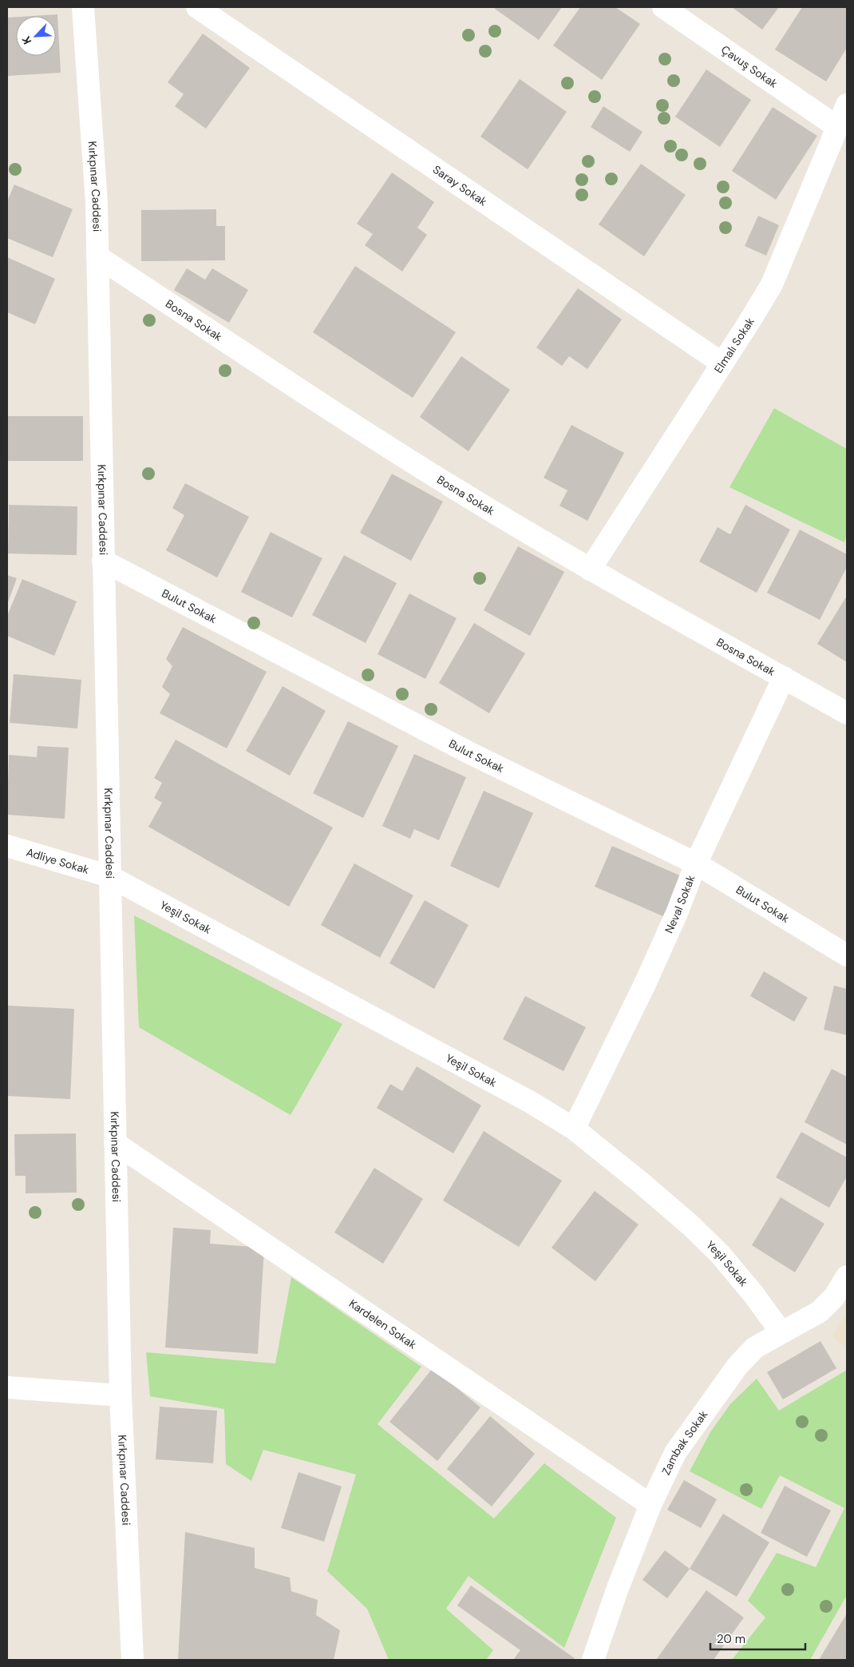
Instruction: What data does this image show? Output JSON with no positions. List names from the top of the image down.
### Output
{
  "streets": {
    "street": [
      "Çavuş Sokak",
      "Saray Sokak",
      "Kırkpınar Caddesi",
      "Bosna Sokak",
      "Elmalı Sokak",
      "Bulut Sokak",
      "Adliye Sokak",
      "Neval Sokak",
      "Yeşil Sokak",
      "Kardelen Sokak",
      "Zambak Sokak"
    ]
  },
  "crossings": [
    ["Çavuş Sokak", "Elmalı Sokak"],
    ["Saray Sokak", "Elmalı Sokak"],
    ["Kırkpınar Caddesi", "Bosna Sokak"],
    ["Kırkpınar Caddesi", "Bulut Sokak"],
    ["Kırkpınar Caddesi", "Adliye Sokak"],
    ["Kırkpınar Caddesi", "Yeşil Sokak"],
    ["Kırkpınar Caddesi", "Kardelen Sokak"],
    ["Bosna Sokak", "Elmalı Sokak"],
    ["Bosna Sokak", "Neval Sokak"],
    ["Bulut Sokak", "Neval Sokak"],
    ["Adliye Sokak", "Yeşil Sokak"],
    ["Neval Sokak", "Yeşil Sokak"],
    ["Yeşil Sokak", "Zambak Sokak"],
    ["Kardelen Sokak", "Zambak Sokak"]
  ],
  "scale_bar": "20 m",
  "north": "bottom left"
}
